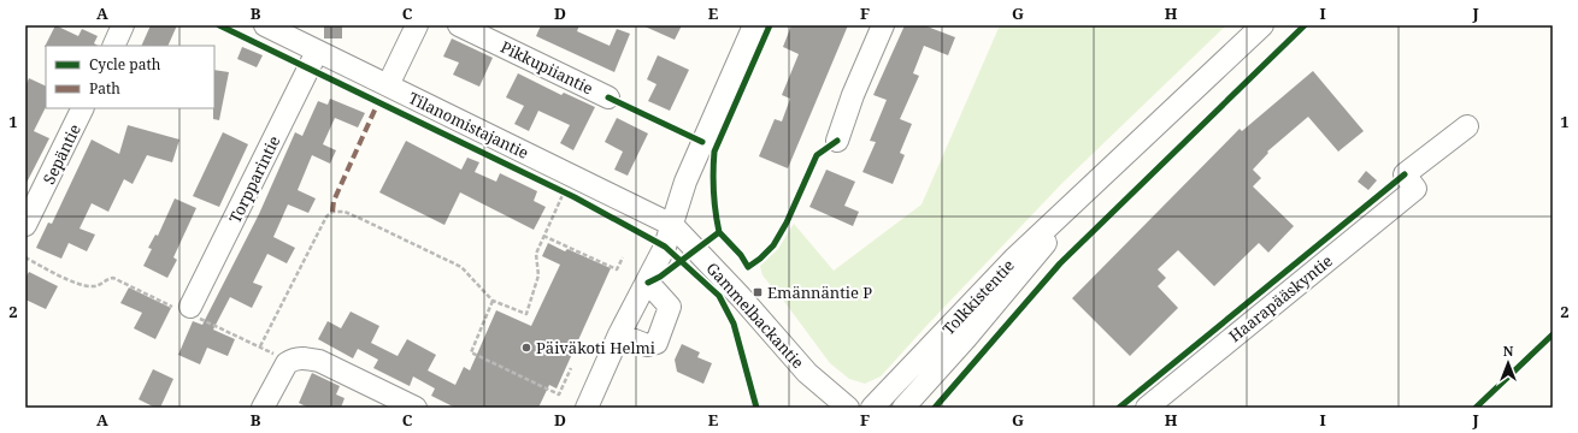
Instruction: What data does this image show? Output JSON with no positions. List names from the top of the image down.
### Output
{
  "streets": {
    "street": [
      "Pikkupiiantie",
      "Tilanomistajantie",
      "Sepäntie",
      "Torpparintie",
      "Tolkkistentie",
      "Haarapääskyntie",
      "Gammelbackantie"
    ]
  },
  "crossings": [
    ["Tilanomistajantie", "Torpparintie"],
    ["Tilanomistajantie", "Gammelbackantie"]
  ],
  "places": {
    "transit": ["Emännäntie P"],
    "other": ["Päiväkoti Helmi"]
  },
  "legend": ["Cycle path", "Path"],
  "north": "top",
  "grid": {
    "columns": [
      "A",
      "B",
      "C",
      "D",
      "E",
      "F",
      "G",
      "H",
      "I",
      "J"
    ],
    "rows": ["1", "2"]
  }
}
